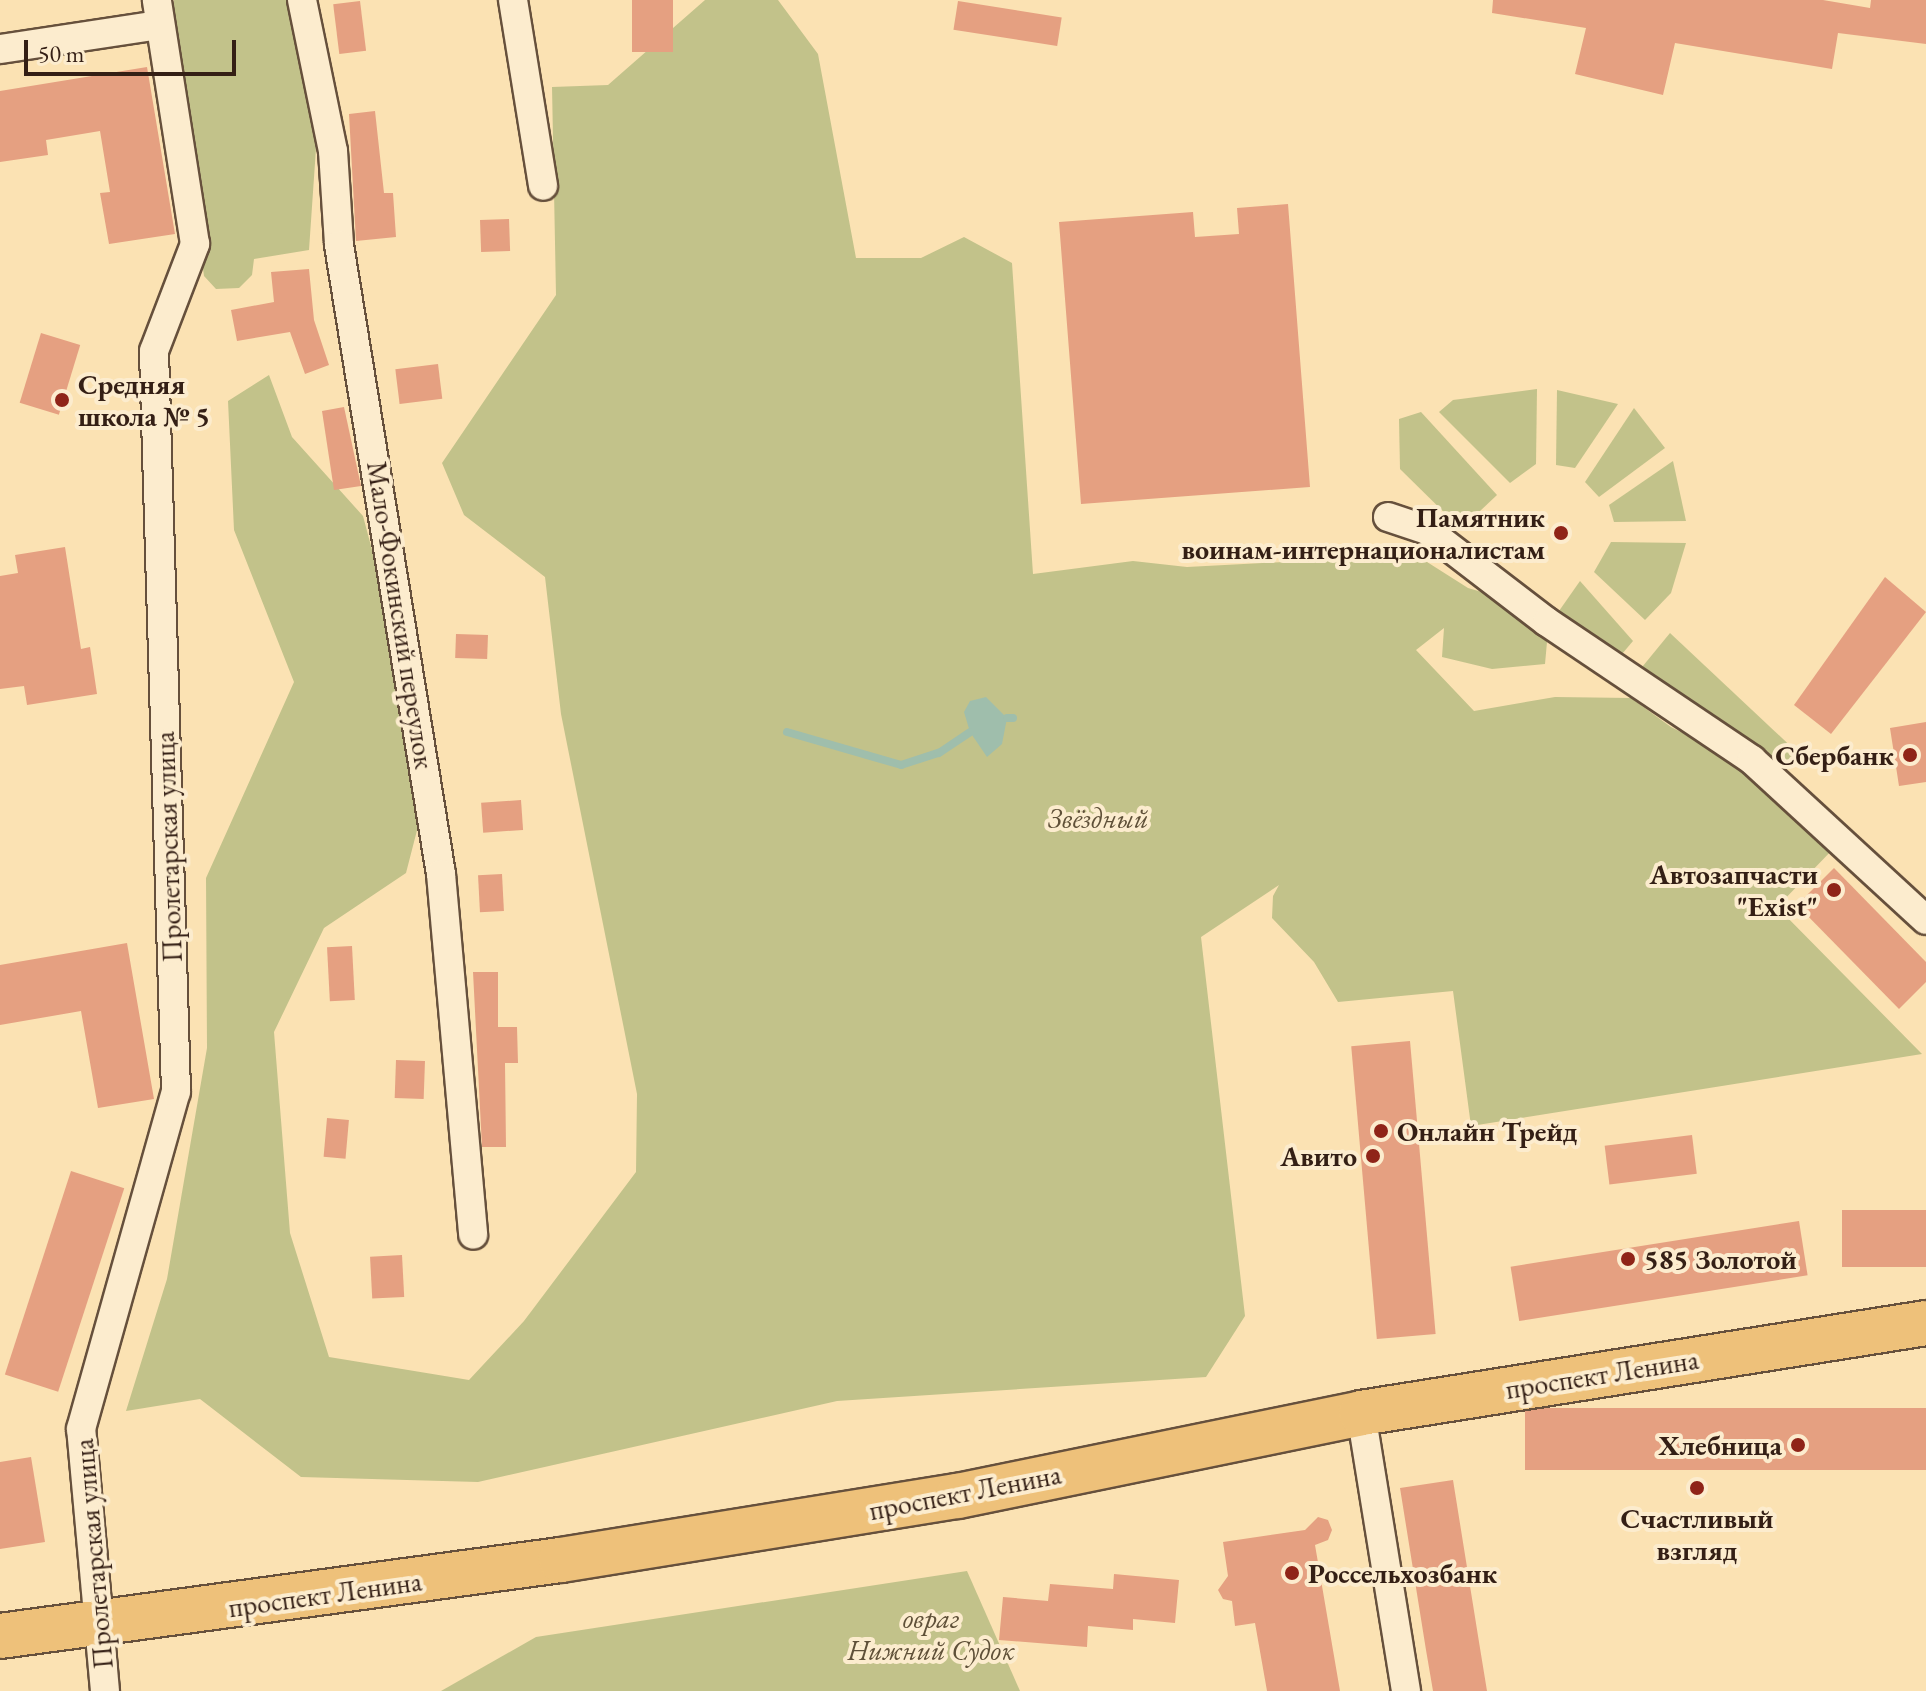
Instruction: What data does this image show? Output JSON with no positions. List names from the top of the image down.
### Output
{
  "streets": {
    "main road": ["проспект Ленина"],
    "street": ["Мало-Фокинский переулок", "Пролетарская улица"]
  },
  "crossings": [
    ["Пролетарская улица", "проспект Ленина"]
  ],
  "parks": ["Звёздный", "овраг Нижний Судок"],
  "places": [
    "Средняя школа № 5",
    "Памятник воинам-интернационалистам",
    "Сбербанк",
    "Автозапчасти \"Exist\"",
    "Онлайн Трейд",
    "Авито",
    "585 Золотой",
    "Хлебница",
    "Счастливый взгляд",
    "Россельхозбанк"
  ],
  "scale_bar": "50 m"
}
